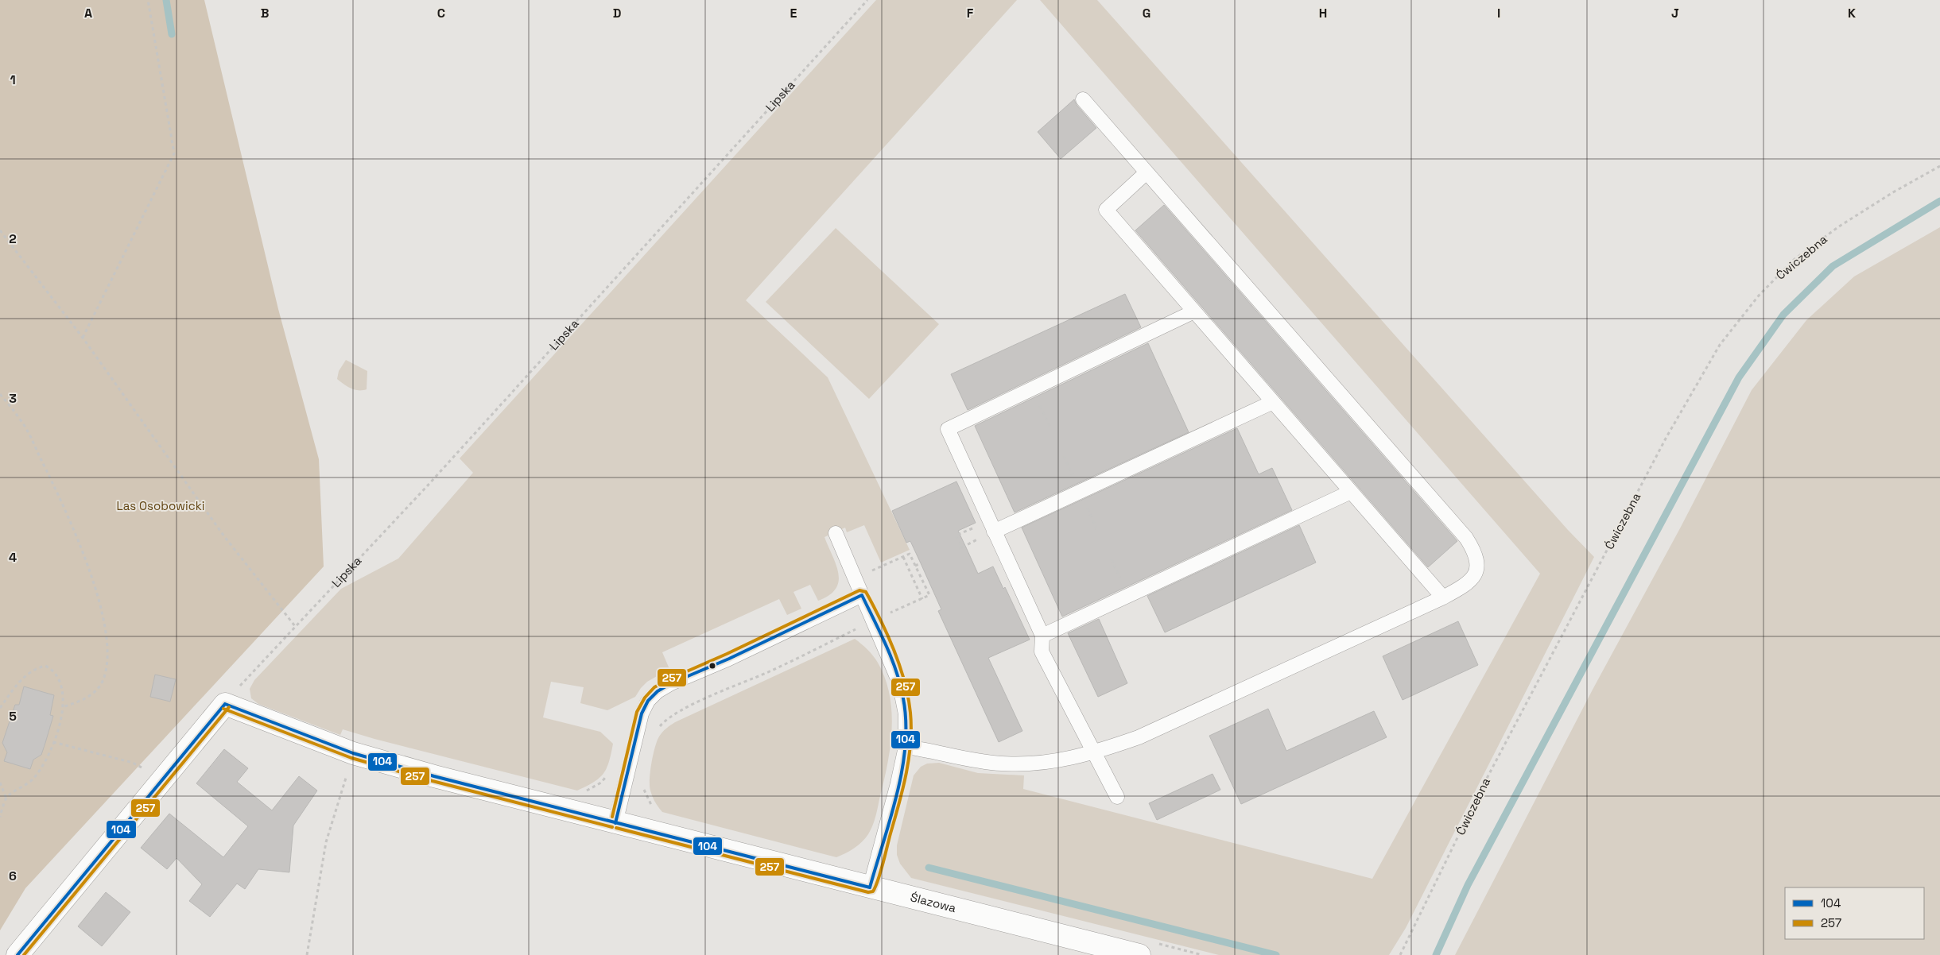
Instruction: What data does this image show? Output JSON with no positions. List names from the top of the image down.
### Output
{
  "streets": {
    "street": ["Ślazowa"],
    "path": ["Lipska", "Ćwiczebna"]
  },
  "parks": ["Las Osobowicki"],
  "lines": ["transit line 257", "transit line 104"],
  "legend": ["104", "257"],
  "grid": {
    "columns": [
      "A",
      "B",
      "C",
      "D",
      "E",
      "F",
      "G",
      "H",
      "I",
      "J",
      "K"
    ],
    "rows": [
      "1",
      "2",
      "3",
      "4",
      "5",
      "6"
    ]
  }
}
